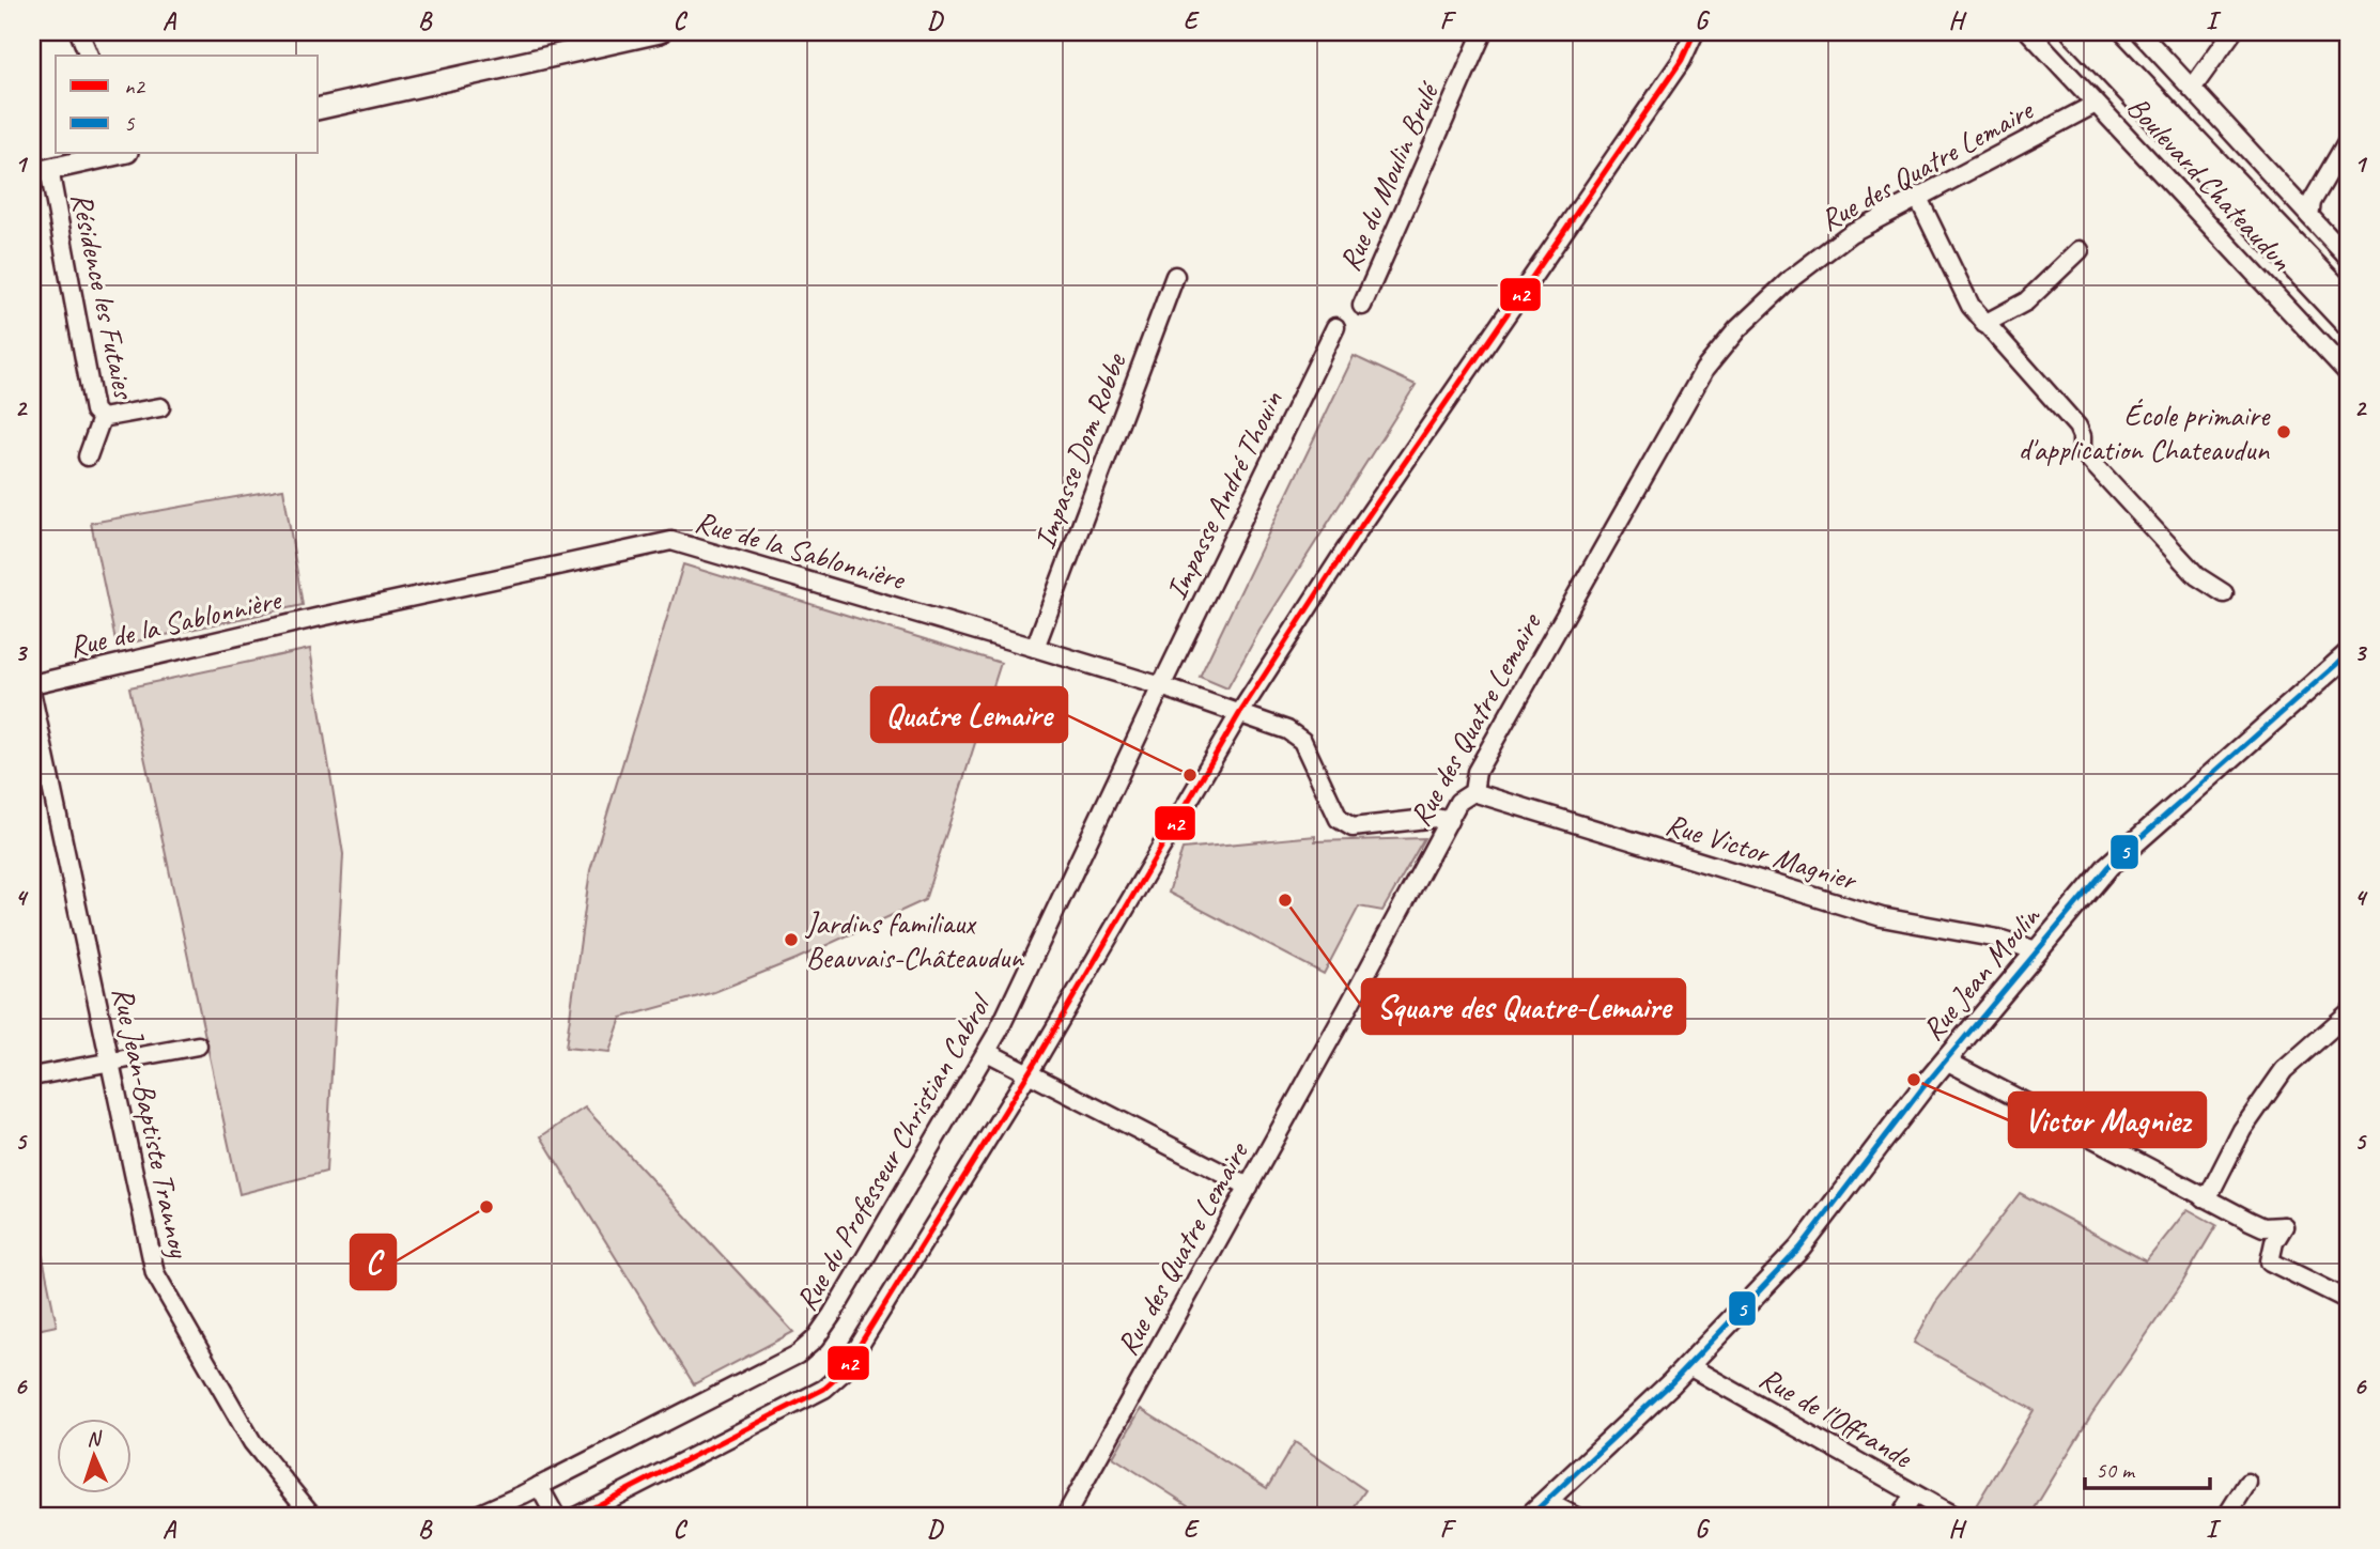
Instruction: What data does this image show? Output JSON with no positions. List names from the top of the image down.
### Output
{
  "streets": {
    "main road": ["Boulevard Chateaudun", "Rue Jean Moulin"],
    "street": [
      "Rue des Quatre Lemaire",
      "Rue du Moulin Brulé",
      "Résidence les Futaies",
      "Impasse Dom Robbe",
      "Impasse André Thouin",
      "Rue de la Sablonnière",
      "Rue Victor Magnier",
      "Rue Jean-Baptiste Trannoy",
      "Rue du Professeur Christian Cabrol",
      "Rue de l'Offrande"
    ]
  },
  "crossings": [
    ["Rue des Quatre Lemaire", "Boulevard Chateaudun"],
    ["Rue des Quatre Lemaire", "Rue de la Sablonnière"],
    ["Rue des Quatre Lemaire", "Rue Victor Magnier"],
    ["Impasse Dom Robbe", "Rue de la Sablonnière"],
    ["Impasse André Thouin", "Rue de la Sablonnière"],
    ["Impasse André Thouin", "Rue du Professeur Christian Cabrol"],
    ["Rue de la Sablonnière", "Rue du Professeur Christian Cabrol"],
    ["Rue Victor Magnier", "Rue Jean Moulin"],
    ["Rue Jean Moulin", "Rue de l'Offrande"]
  ],
  "places": [
    "École primaire d'application Chateaudun",
    "Quatre Lemaire",
    "Square des Quatre-Lemaire",
    "Jardins familiaux Beauvais-Châteaudun",
    "Victor Magniez",
    "C"
  ],
  "lines": ["transit line n2", "transit line 5"],
  "legend": ["n2", "5"],
  "scale_bar": "50 m",
  "north": "top",
  "grid": {
    "columns": [
      "A",
      "B",
      "C",
      "D",
      "E",
      "F",
      "G",
      "H",
      "I"
    ],
    "rows": [
      "1",
      "2",
      "3",
      "4",
      "5",
      "6"
    ]
  }
}
